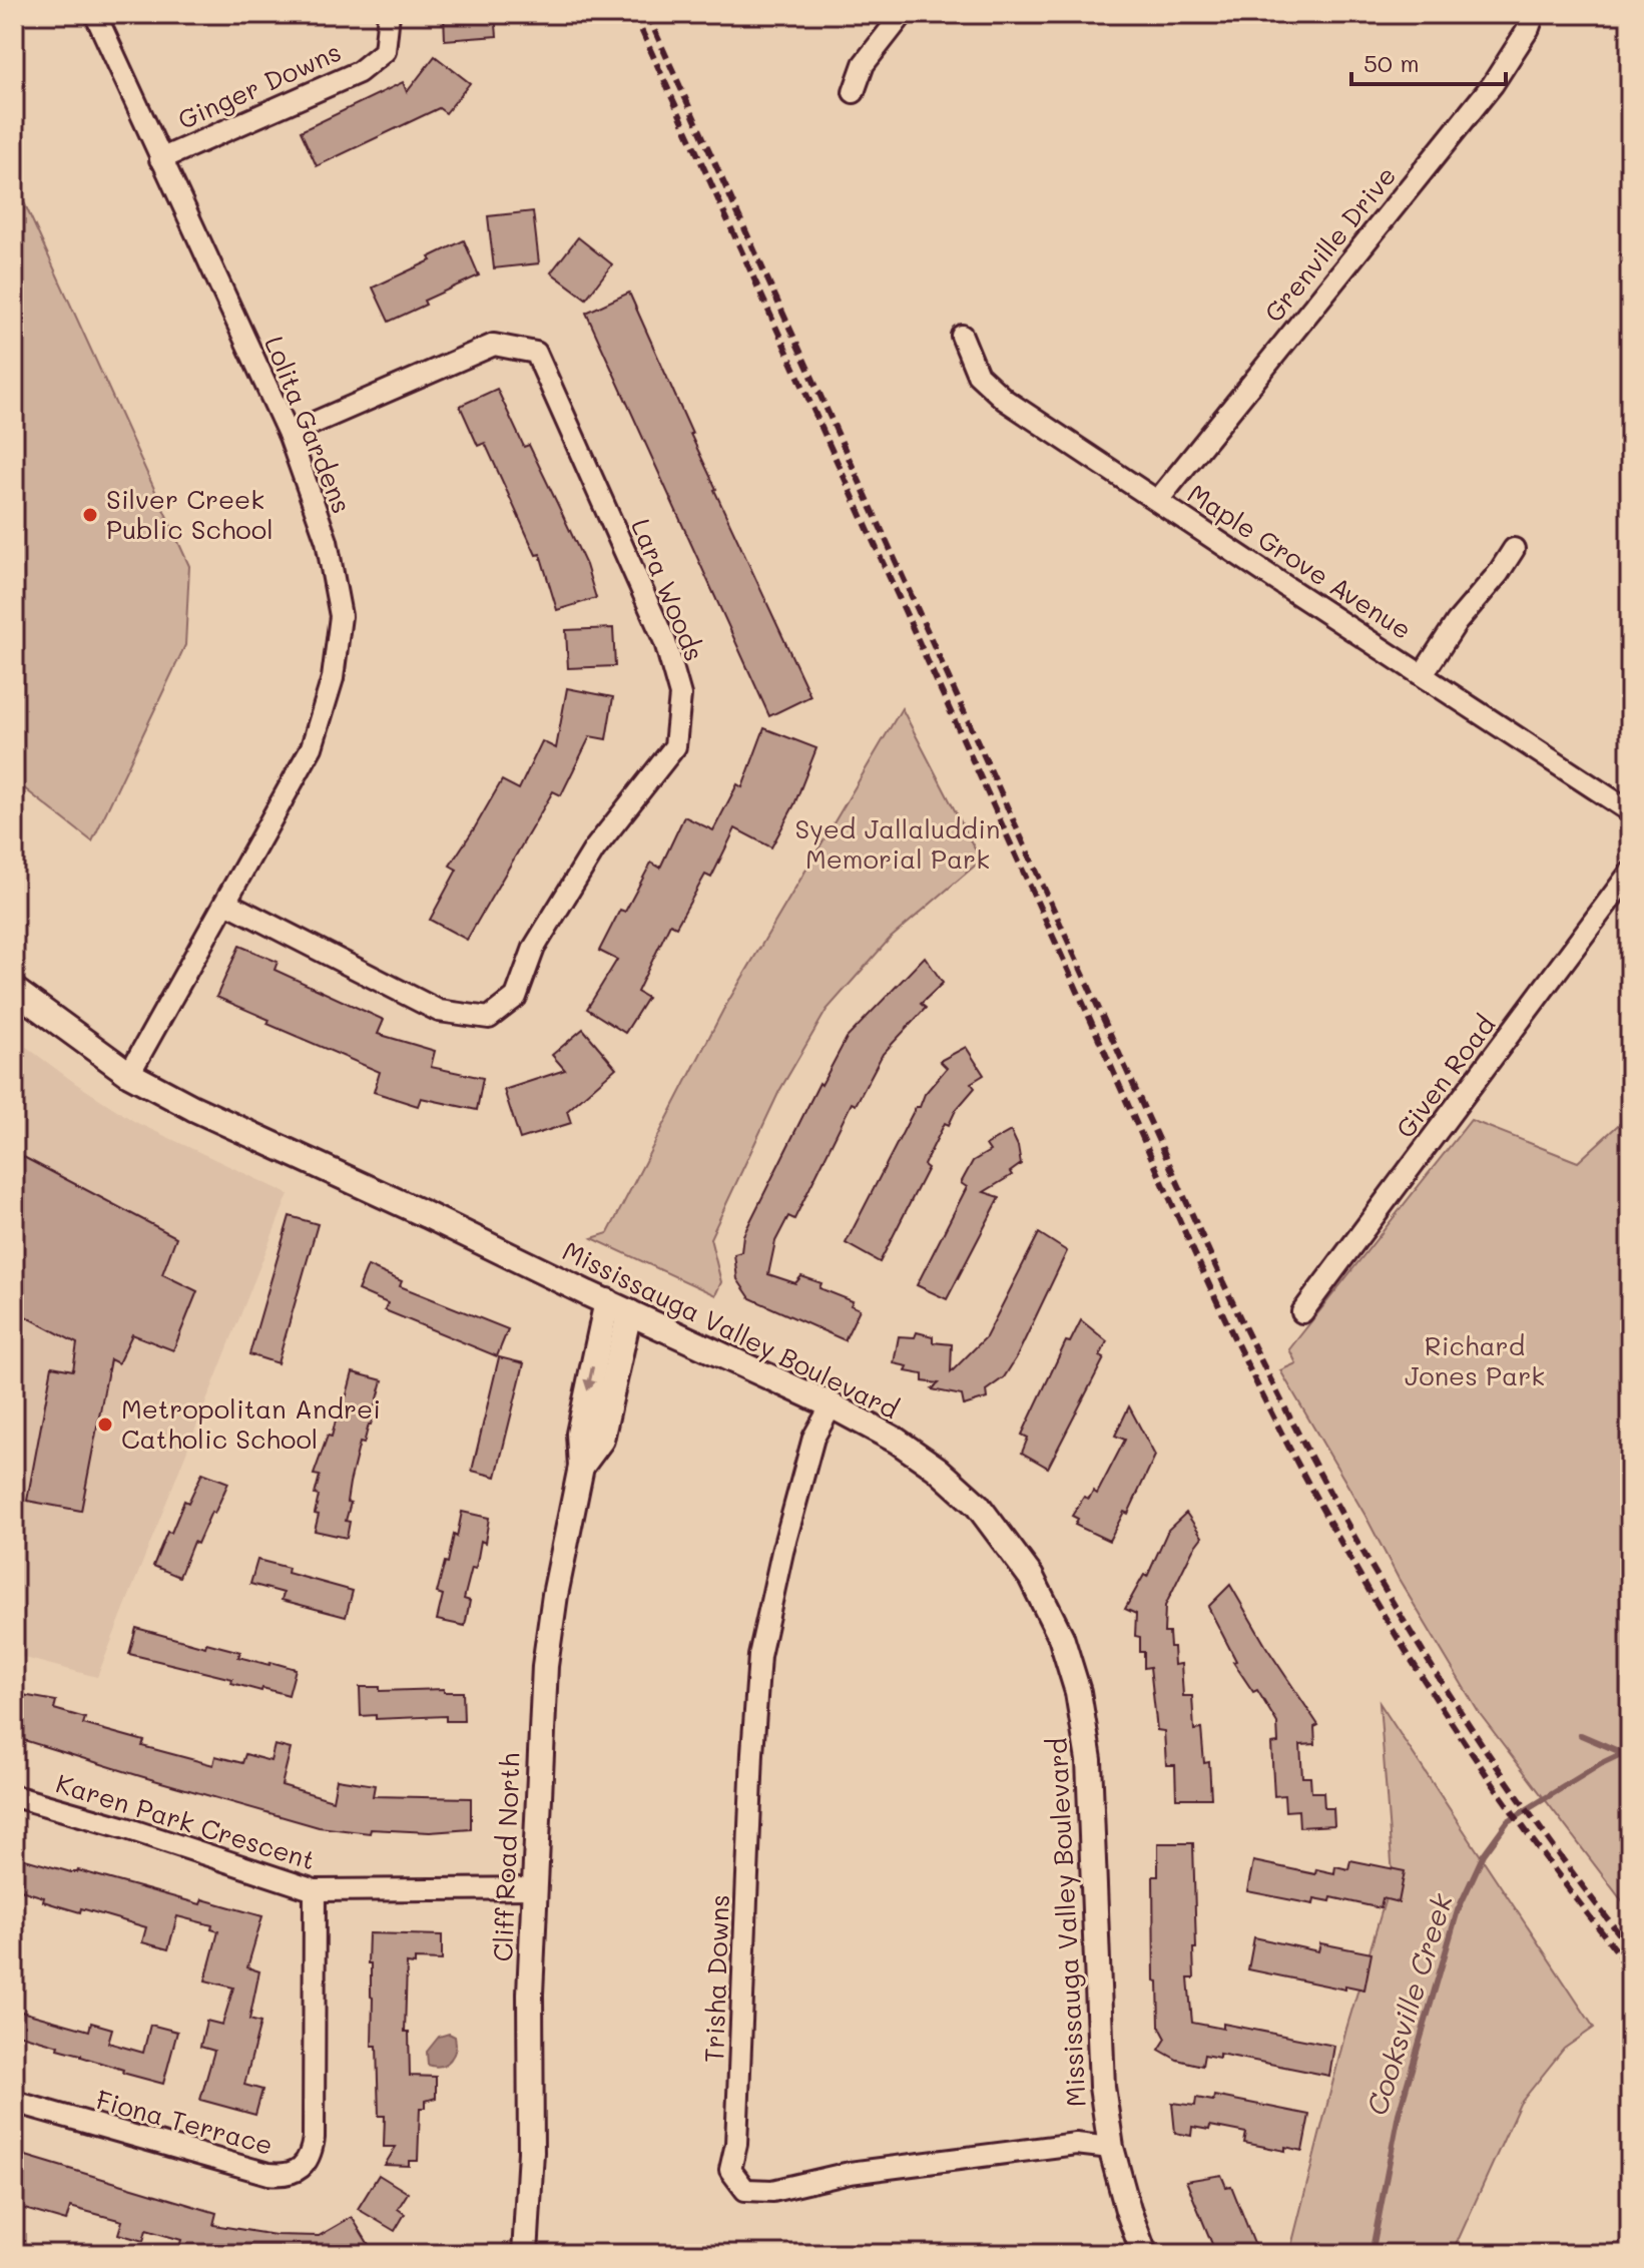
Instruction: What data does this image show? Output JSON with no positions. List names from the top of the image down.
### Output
{
  "streets": {
    "street": [
      "Ginger Downs",
      "Grenville Drive",
      "Lolita Gardens",
      "Maple Grove Avenue",
      "Lara Woods",
      "Given Road",
      "Mississauga Valley Boulevard",
      "Karen Park Crescent",
      "Cliff Road North",
      "Trisha Downs",
      "Fiona Terrace"
    ]
  },
  "crossings": [
    ["Ginger Downs", "Lolita Gardens"],
    ["Grenville Drive", "Maple Grove Avenue"],
    ["Lolita Gardens", "Lara Woods"],
    ["Lolita Gardens", "Mississauga Valley Boulevard"],
    ["Mississauga Valley Boulevard", "Cliff Road North"],
    ["Mississauga Valley Boulevard", "Trisha Downs"],
    ["Karen Park Crescent", "Cliff Road North"],
    ["Karen Park Crescent", "Fiona Terrace"]
  ],
  "water": ["Cooksville Creek"],
  "parks": ["Syed Jallaluddin Memorial Park", "Richard Jones Park"],
  "places": ["Silver Creek Public School", "Metropolitan Andrei Catholic School"],
  "scale_bar": "50 m"
}
